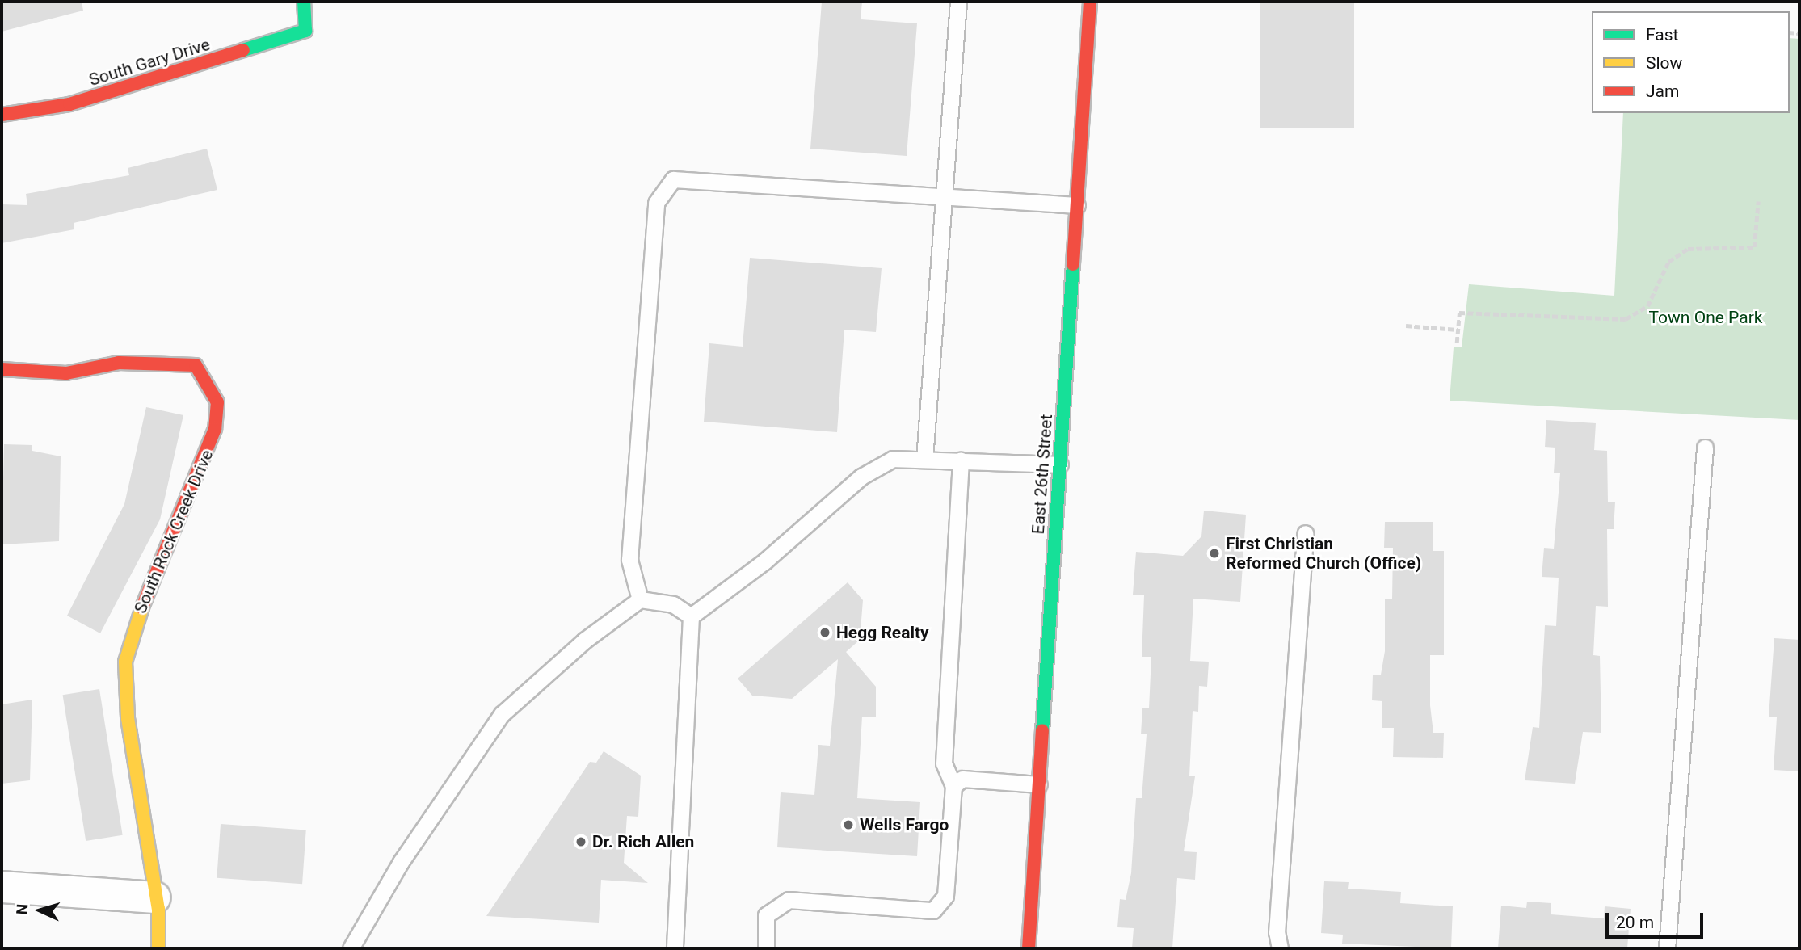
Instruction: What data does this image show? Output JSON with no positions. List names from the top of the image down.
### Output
{
  "streets": {
    "street": ["South Gary Drive", "East 26th Street", "South Rock Creek Drive"]
  },
  "parks": ["Town One Park"],
  "places": [
    "First Christian Reformed Church (Office)",
    "Hegg Realty",
    "Wells Fargo",
    "Dr. Rich Allen"
  ],
  "legend": ["Fast", "Slow", "Jam"],
  "scale_bar": "20 m",
  "north": "left"
}
